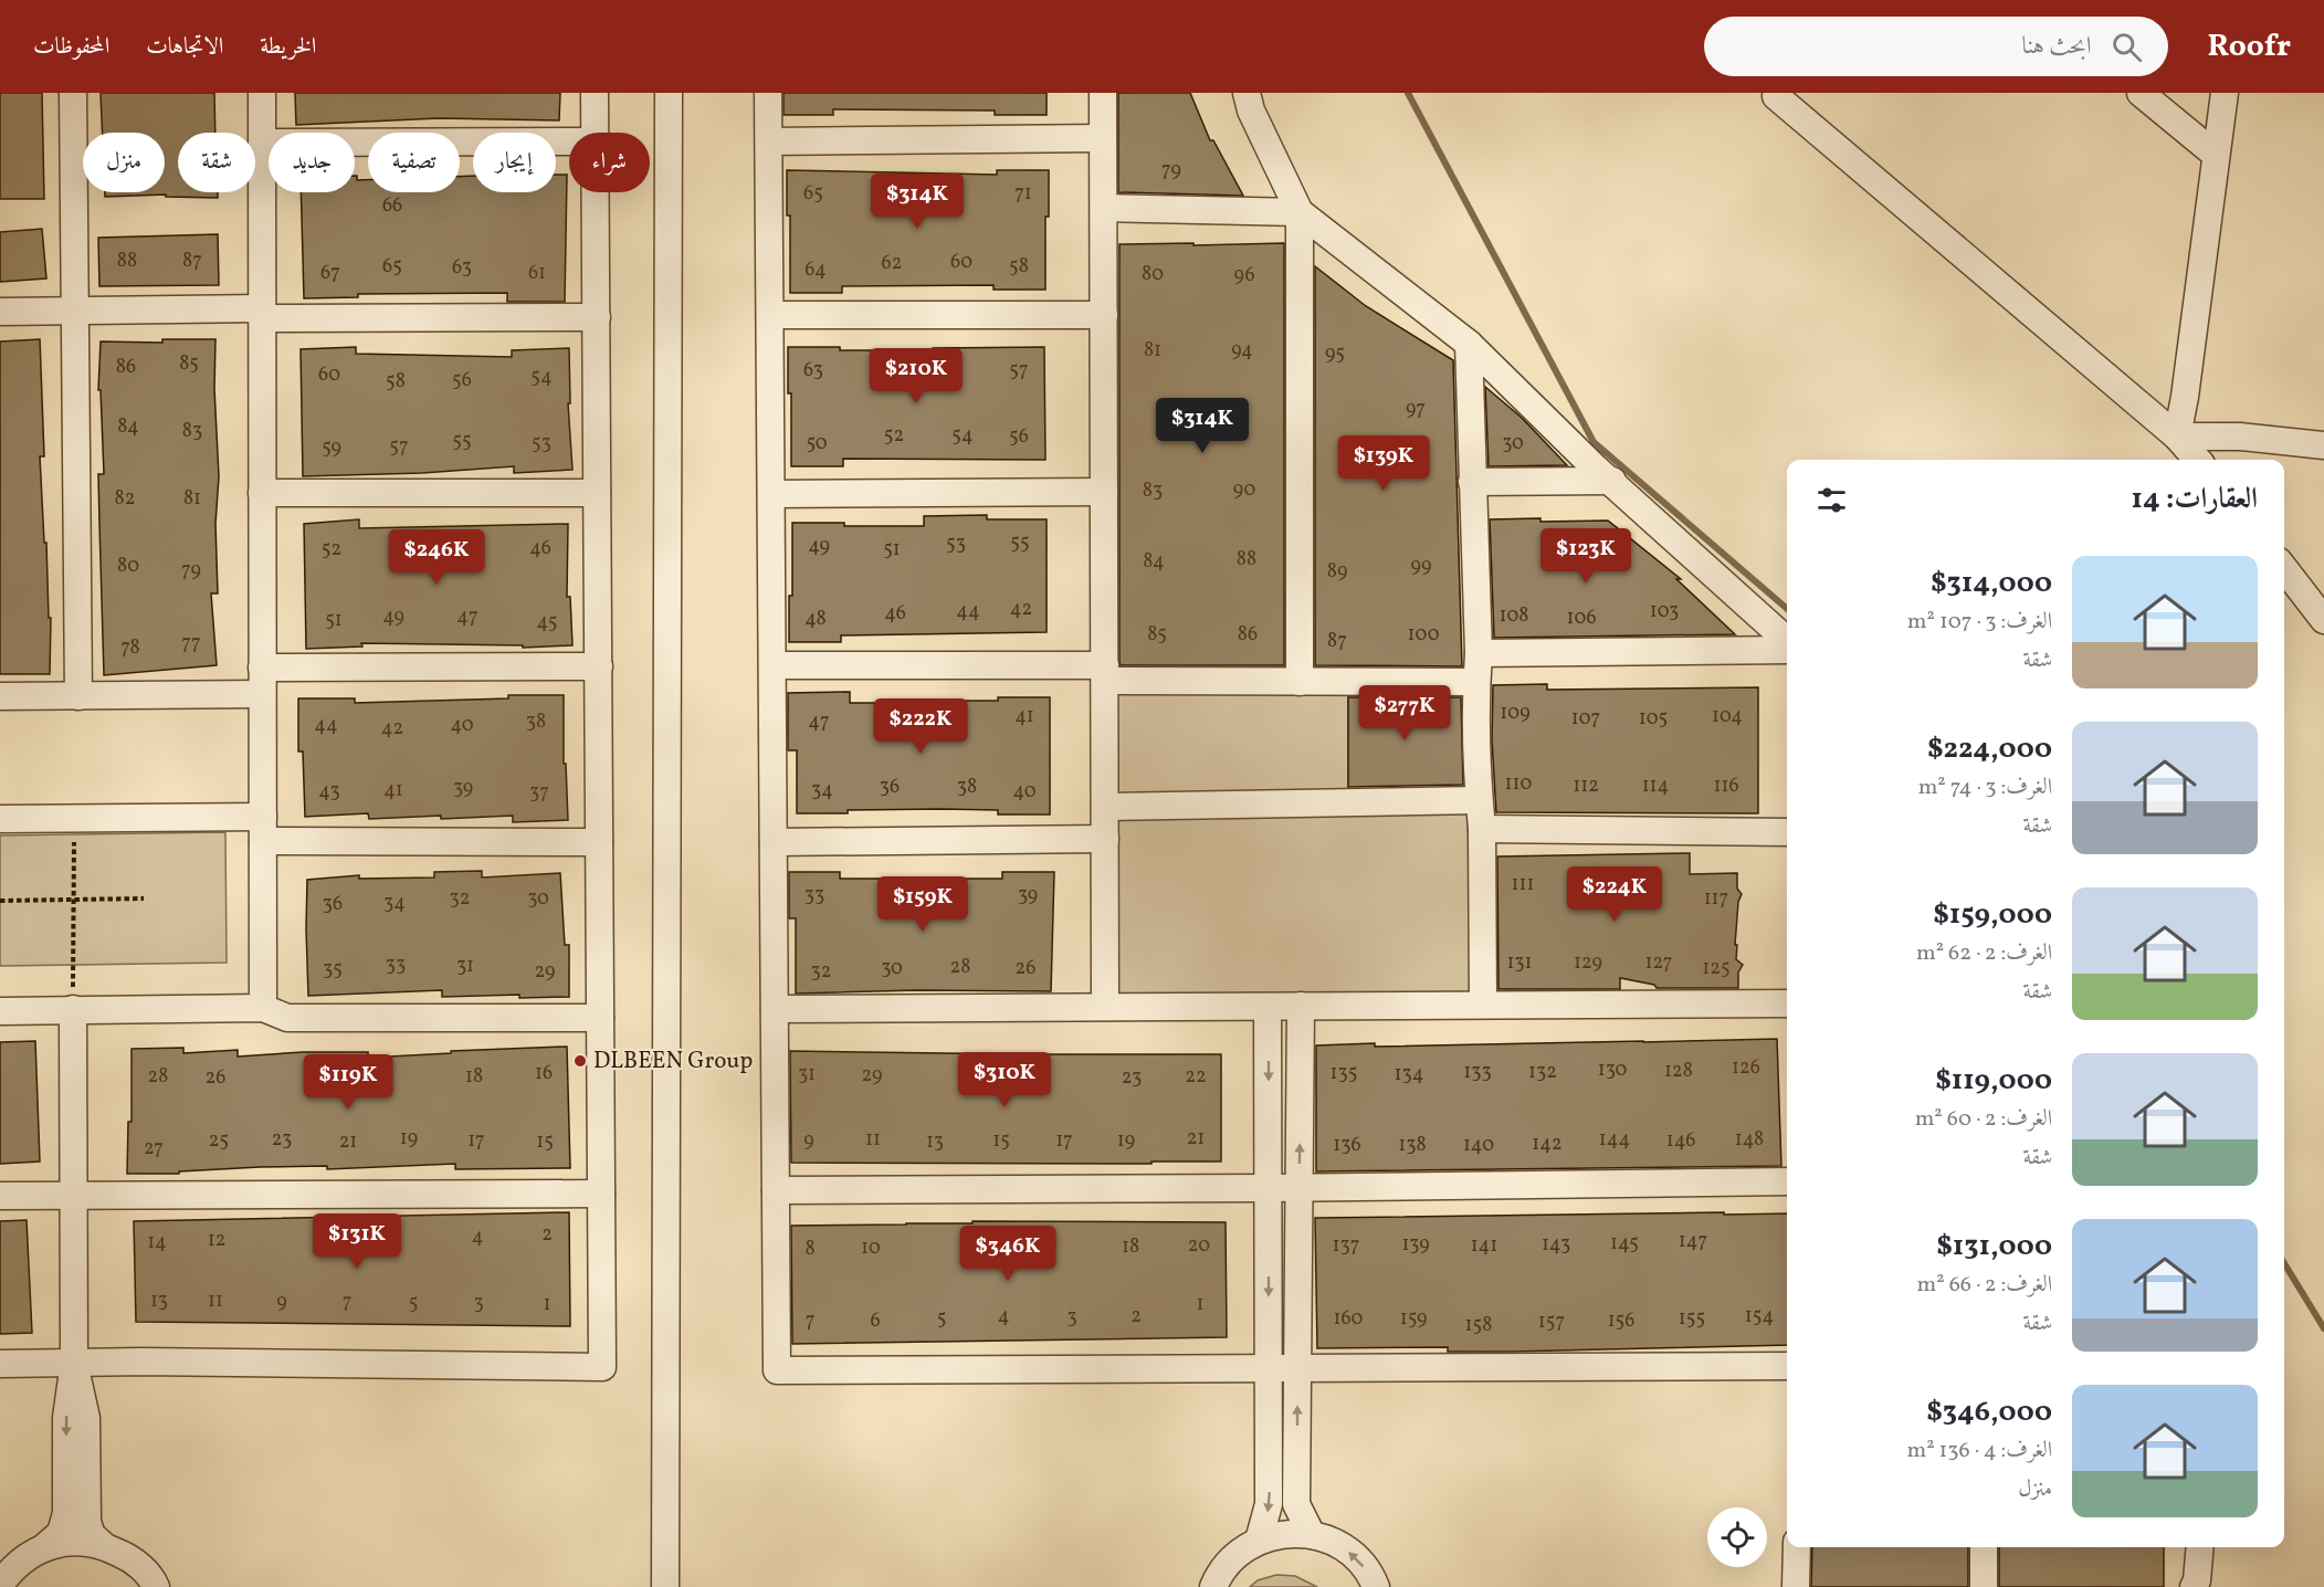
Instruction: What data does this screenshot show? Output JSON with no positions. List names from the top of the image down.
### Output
{
  "places": ["DLBEEN Group"],
  "house_numbers": [
    "79",
    "65",
    "71",
    "66",
    "88",
    "87",
    "60",
    "62",
    "65",
    "58",
    "63",
    "64",
    "67",
    "61",
    "80",
    "96",
    "81",
    "94",
    "95",
    "85",
    "86",
    "63",
    "57",
    "60",
    "54",
    "56",
    "58",
    "97",
    "84",
    "83",
    "52",
    "54",
    "56",
    "55",
    "53",
    "50",
    "30",
    "57",
    "59",
    "90",
    "83",
    "82",
    "81",
    "55",
    "53",
    "49",
    "46",
    "52",
    "51",
    "88",
    "84",
    "80",
    "99",
    "79",
    "89",
    "42",
    "44",
    "103",
    "46",
    "108",
    "49",
    "47",
    "106",
    "48",
    "51",
    "45",
    "85",
    "86",
    "100",
    "87",
    "77",
    "78",
    "109",
    "41",
    "104",
    "107",
    "105",
    "38",
    "47",
    "44",
    "40",
    "42",
    "110",
    "112",
    "114",
    "116",
    "36",
    "38",
    "39",
    "41",
    "34",
    "43",
    "40",
    "37",
    "111",
    "33",
    "39",
    "32",
    "30",
    "117",
    "34",
    "36",
    "131",
    "129",
    "127",
    "33",
    "31",
    "28",
    "30",
    "26",
    "125",
    "35",
    "29",
    "32",
    "126",
    "130",
    "128",
    "133",
    "132",
    "16",
    "135",
    "31",
    "134",
    "29",
    "28",
    "18",
    "22",
    "26",
    "23",
    "19",
    "21",
    "23",
    "11",
    "144",
    "148",
    "25",
    "17",
    "9",
    "15",
    "17",
    "19",
    "146",
    "21",
    "15",
    "13",
    "142",
    "136",
    "138",
    "140",
    "27",
    "2",
    "4",
    "12",
    "147",
    "14",
    "145",
    "139",
    "143",
    "20",
    "137",
    "141",
    "18",
    "10",
    "8",
    "13",
    "11",
    "9",
    "7",
    "5",
    "3",
    "1",
    "1",
    "4",
    "2",
    "154",
    "3",
    "5",
    "160",
    "159",
    "155",
    "7",
    "6",
    "156",
    "157",
    "158"
  ],
  "page": {
    "header": "Roofr",
    "search": "ابحث هنا",
    "nav": ["الخريطة", "الاتجاهات", "المحفوظات"],
    "chip": [
      "شراء",
      "إيجار",
      "تصفية",
      "جديد",
      "شقة",
      "منزل"
    ],
    "price": [
      "$314K",
      "$210K",
      "$314K",
      "$139K",
      "$123K",
      "$246K",
      "$277K",
      "$222K",
      "$224K",
      "$159K",
      "$310K",
      "$119K",
      "$131K",
      "$346K"
    ],
    "heading": "العقارات: 14",
    "list": [
      {
        "name": "$314,000",
        "note": "الغرف: 3 · 107 m² · شقة"
      },
      {
        "name": "$224,000",
        "note": "الغرف: 3 · 74 m² · شقة"
      },
      {
        "name": "$159,000",
        "note": "الغرف: 2 · 62 m² · شقة"
      },
      {
        "name": "$119,000",
        "note": "الغرف: 2 · 60 m² · شقة"
      },
      {
        "name": "$131,000",
        "note": "الغرف: 2 · 66 m² · شقة"
      },
      {
        "name": "$346,000",
        "note": "الغرف: 4 · 136 m² · منزل"
      }
    ]
  }
}
